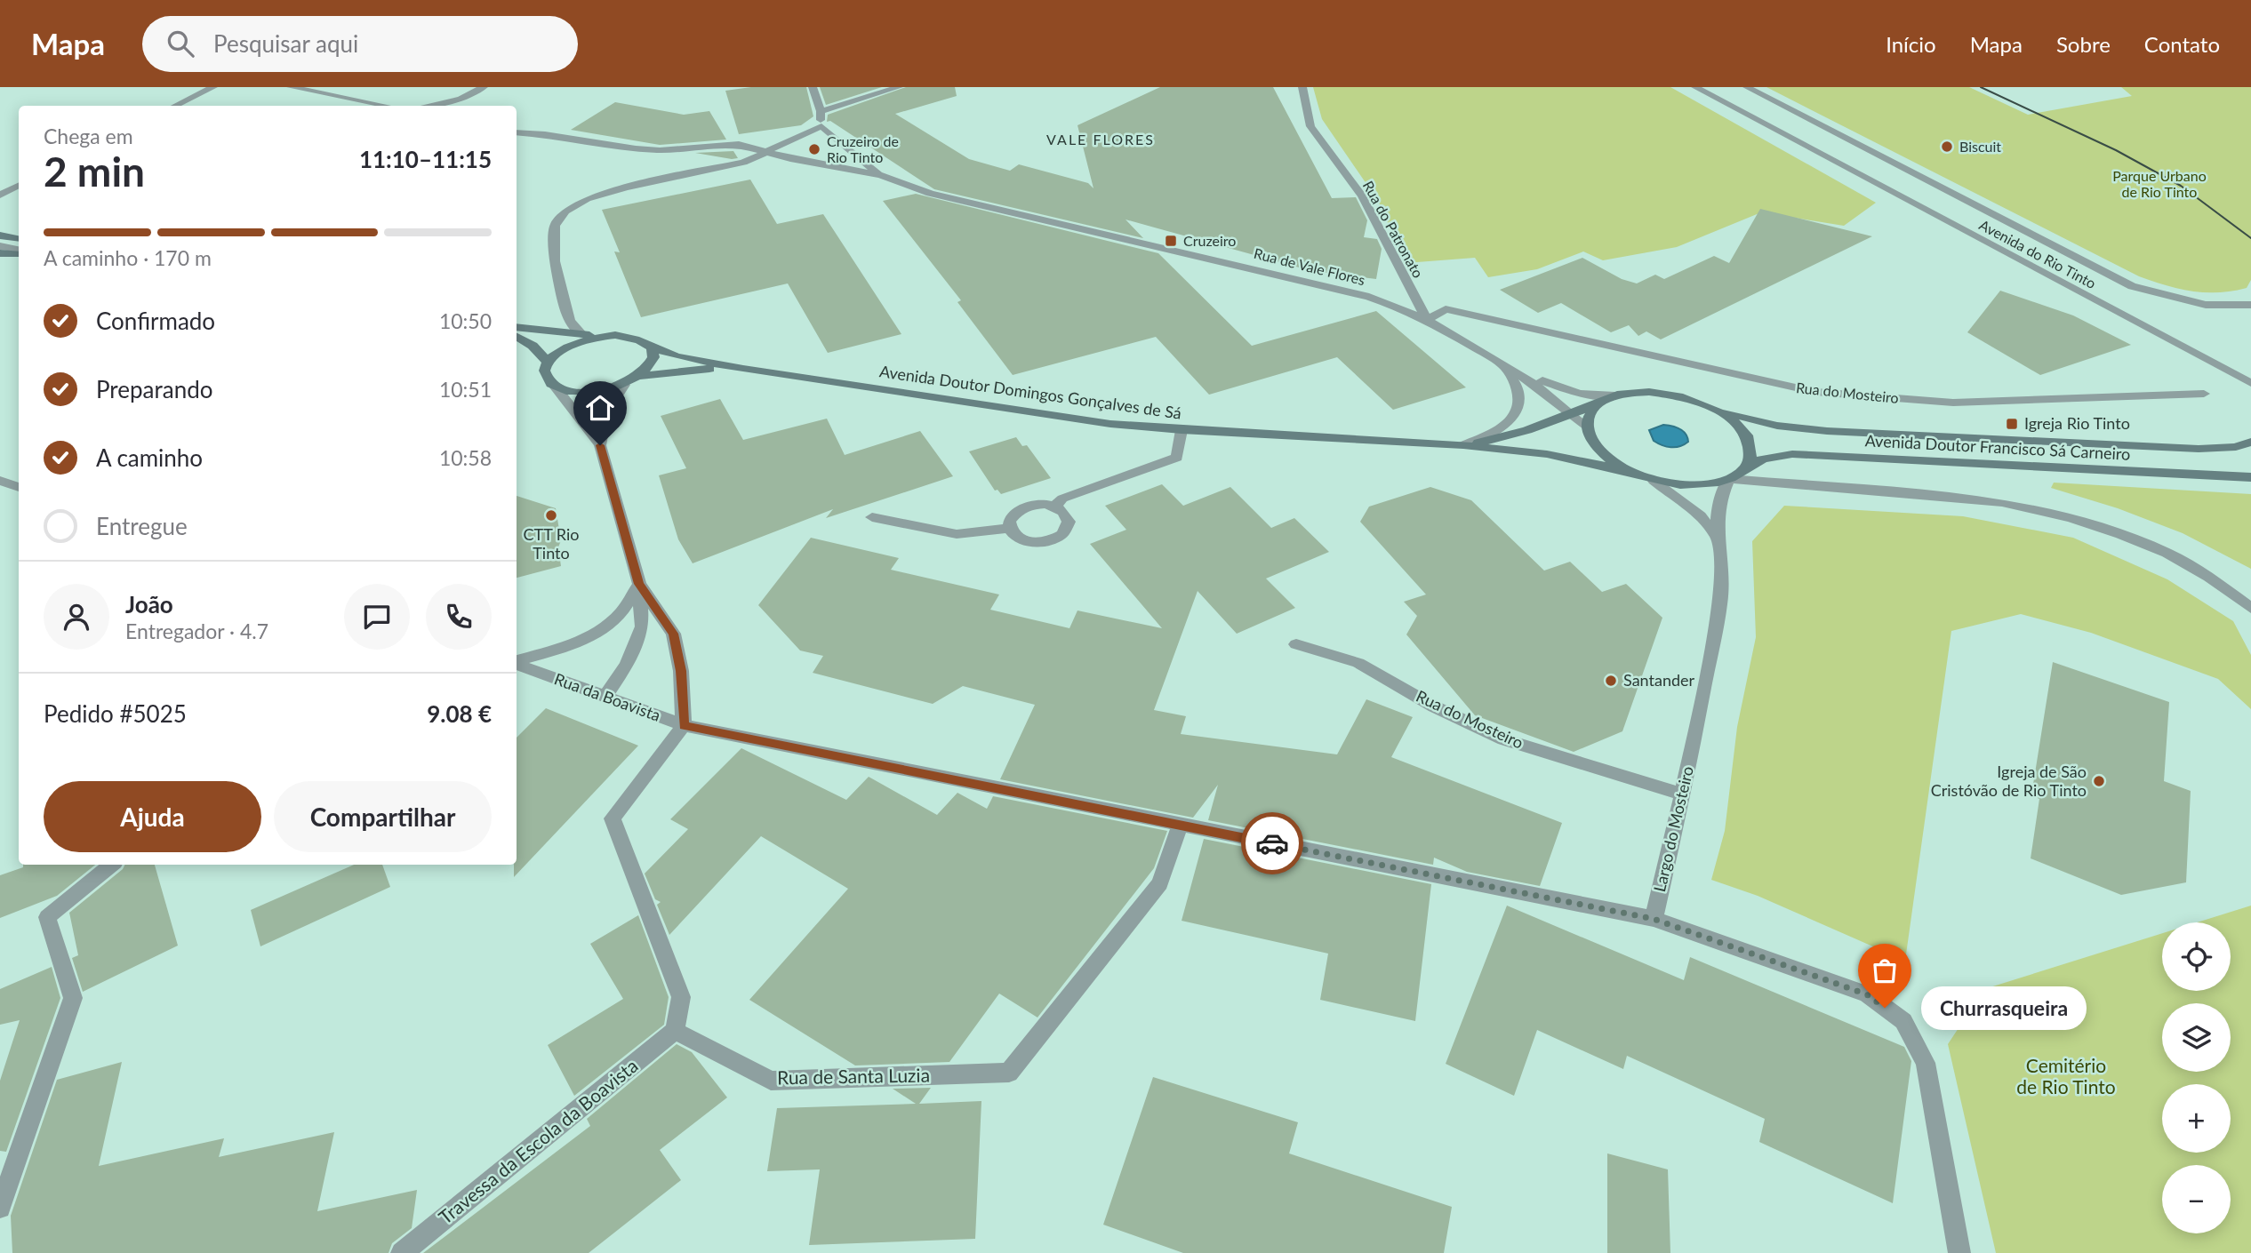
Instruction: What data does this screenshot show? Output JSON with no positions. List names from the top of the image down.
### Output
{
  "streets": {
    "main road": ["Avenida Doutor Domingos Gonçalves de Sá", "Avenida Doutor Francisco Sá Carneiro"],
    "street": [
      "Rua do Patronato",
      "Avenida do Rio Tinto",
      "Rua de Vale Flores",
      "Rua do Mosteiro",
      "Rua da Boavista",
      "Largo do Mosteiro",
      "Rua de Santa Luzia",
      "Travessa da Escola da Boavista"
    ]
  },
  "crossings": [
    ["Rua do Patronato", "Rua de Vale Flores"],
    ["Rua do Patronato", "Rua do Mosteiro"],
    ["Rua de Vale Flores", "Avenida Doutor Domingos Gonçalves de Sá"],
    ["Rua de Vale Flores", "Rua do Mosteiro"],
    ["Avenida Doutor Domingos Gonçalves de Sá", "Avenida Doutor Francisco Sá Carneiro"],
    ["Rua do Mosteiro", "Largo do Mosteiro"],
    ["Avenida Doutor Francisco Sá Carneiro", "Largo do Mosteiro"],
    ["Rua da Boavista", "Largo do Mosteiro"],
    ["Rua da Boavista", "Rua de Santa Luzia"],
    ["Rua de Santa Luzia", "Travessa da Escola da Boavista"]
  ],
  "districts": ["VALE FLORES"],
  "parks": ["Parque Urbano de Rio Tinto", "Cemitério de Rio Tinto"],
  "places": {
    "other": [
      "Biscuit",
      "Cruzeiro de Rio Tinto",
      "CTT Rio Tinto",
      "Santander",
      "Igreja de São Cristóvão de Rio Tinto",
      "Churrasqueira"
    ],
    "transit": ["Cruzeiro", "Igreja Rio Tinto"]
  },
  "page": {
    "header": "Mapa",
    "search": "Pesquisar aqui",
    "nav": [
      "Início",
      "Mapa",
      "Sobre",
      "Contato"
    ],
    "heading": ["2 min", "Chega em", "11:10–11:15"],
    "panel": [
      "João",
      "Entregador · 4.7",
      "Pedido #5025",
      "9.08 €"
    ],
    "bar": "A caminho · 170 m",
    "list": [
      ["Confirmado", "10:50"],
      ["Preparando", "10:51"],
      ["A caminho", "10:58"],
      "Entregue"
    ],
    "buttons": ["Ajuda", "Compartilhar"],
    "map_buttons": ["+", "−"],
    "bubble": "Churrasqueira"
  }
}
